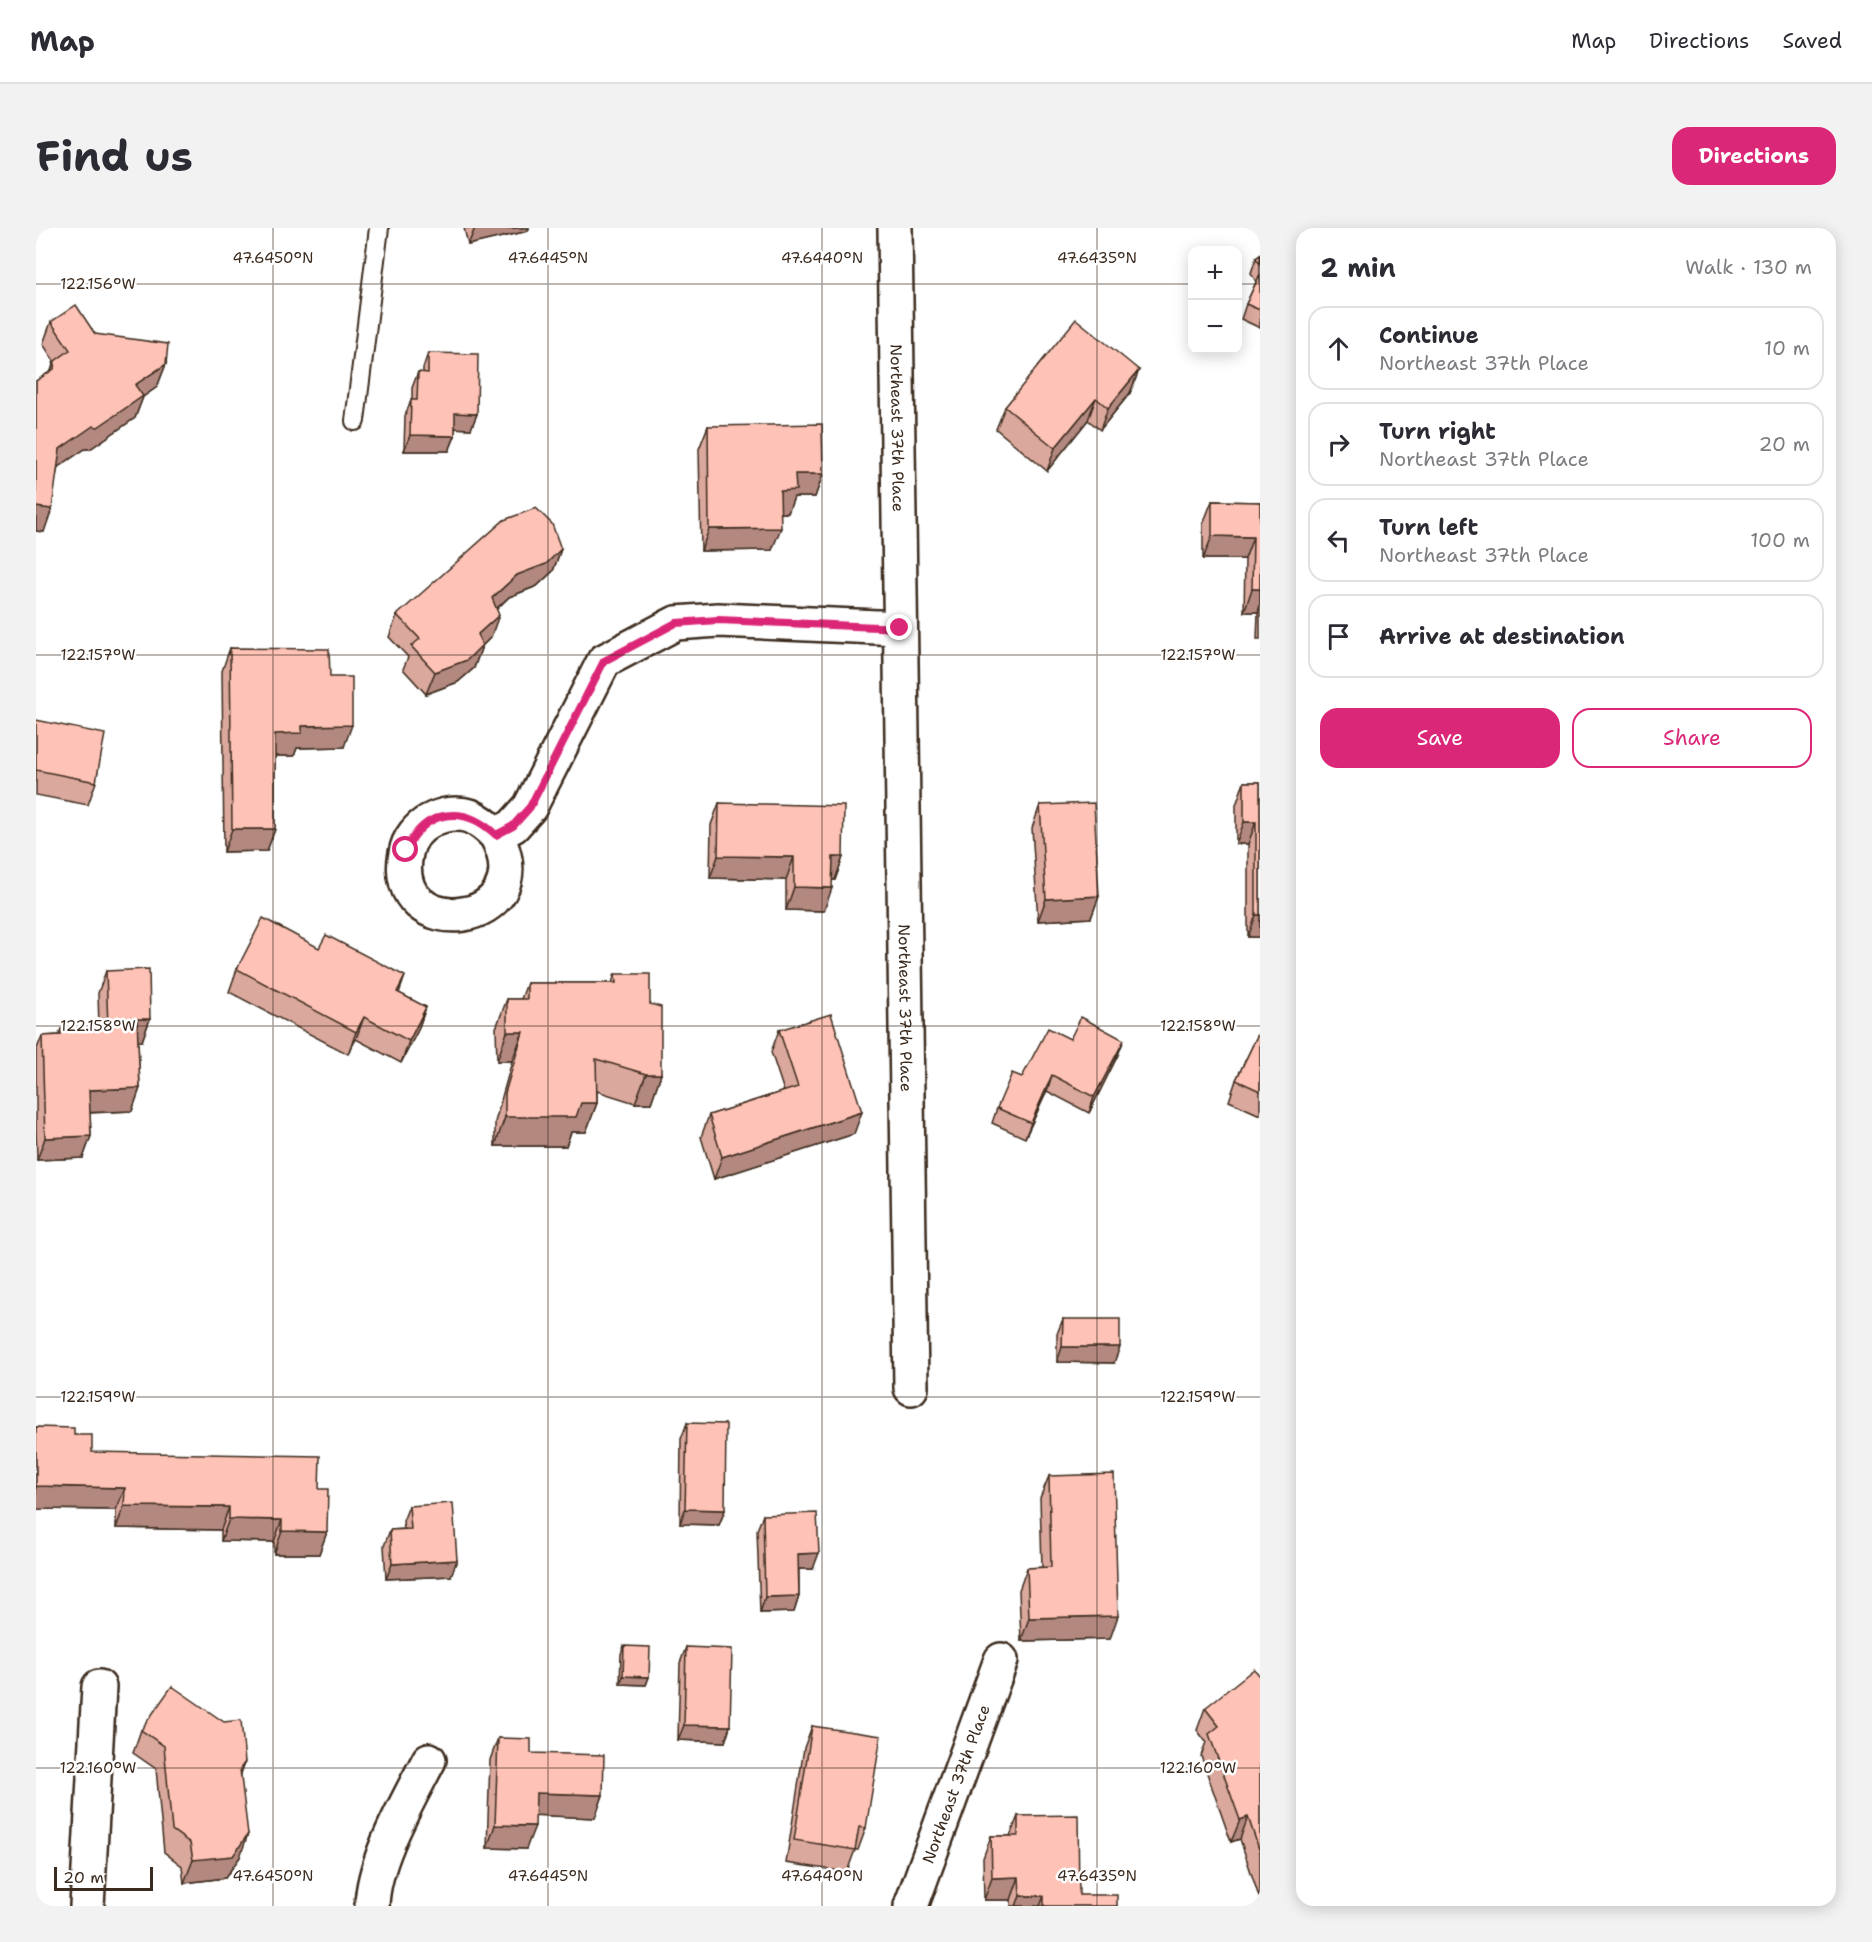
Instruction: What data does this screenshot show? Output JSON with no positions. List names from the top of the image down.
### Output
{
  "streets": {
    "street": ["Northeast 37th Place"]
  },
  "scale_bar": "20 m",
  "page": {
    "header": "Map",
    "nav": ["Map", "Directions", "Saved"],
    "buttons": [
      "Directions",
      ["Save", "Share"]
    ],
    "title": "Find us",
    "heading": ["2 min", "Walk · 130 m"],
    "map_buttons": ["+", "−"],
    "list": [
      ["Continue", "Northeast 37th Place", "10 m"],
      ["Turn right", "Northeast 37th Place", "20 m"],
      ["Turn left", "Northeast 37th Place", "100 m"],
      "Arrive at destination"
    ],
    "scale": "20 m"
  },
  "coordinates": [
    "47.6450°N",
    "47.6445°N",
    "47.6440°N",
    "47.6435°N",
    "122.156°W",
    "122.157°W",
    "122.158°W",
    "122.159°W",
    "122.160°W"
  ]
}
